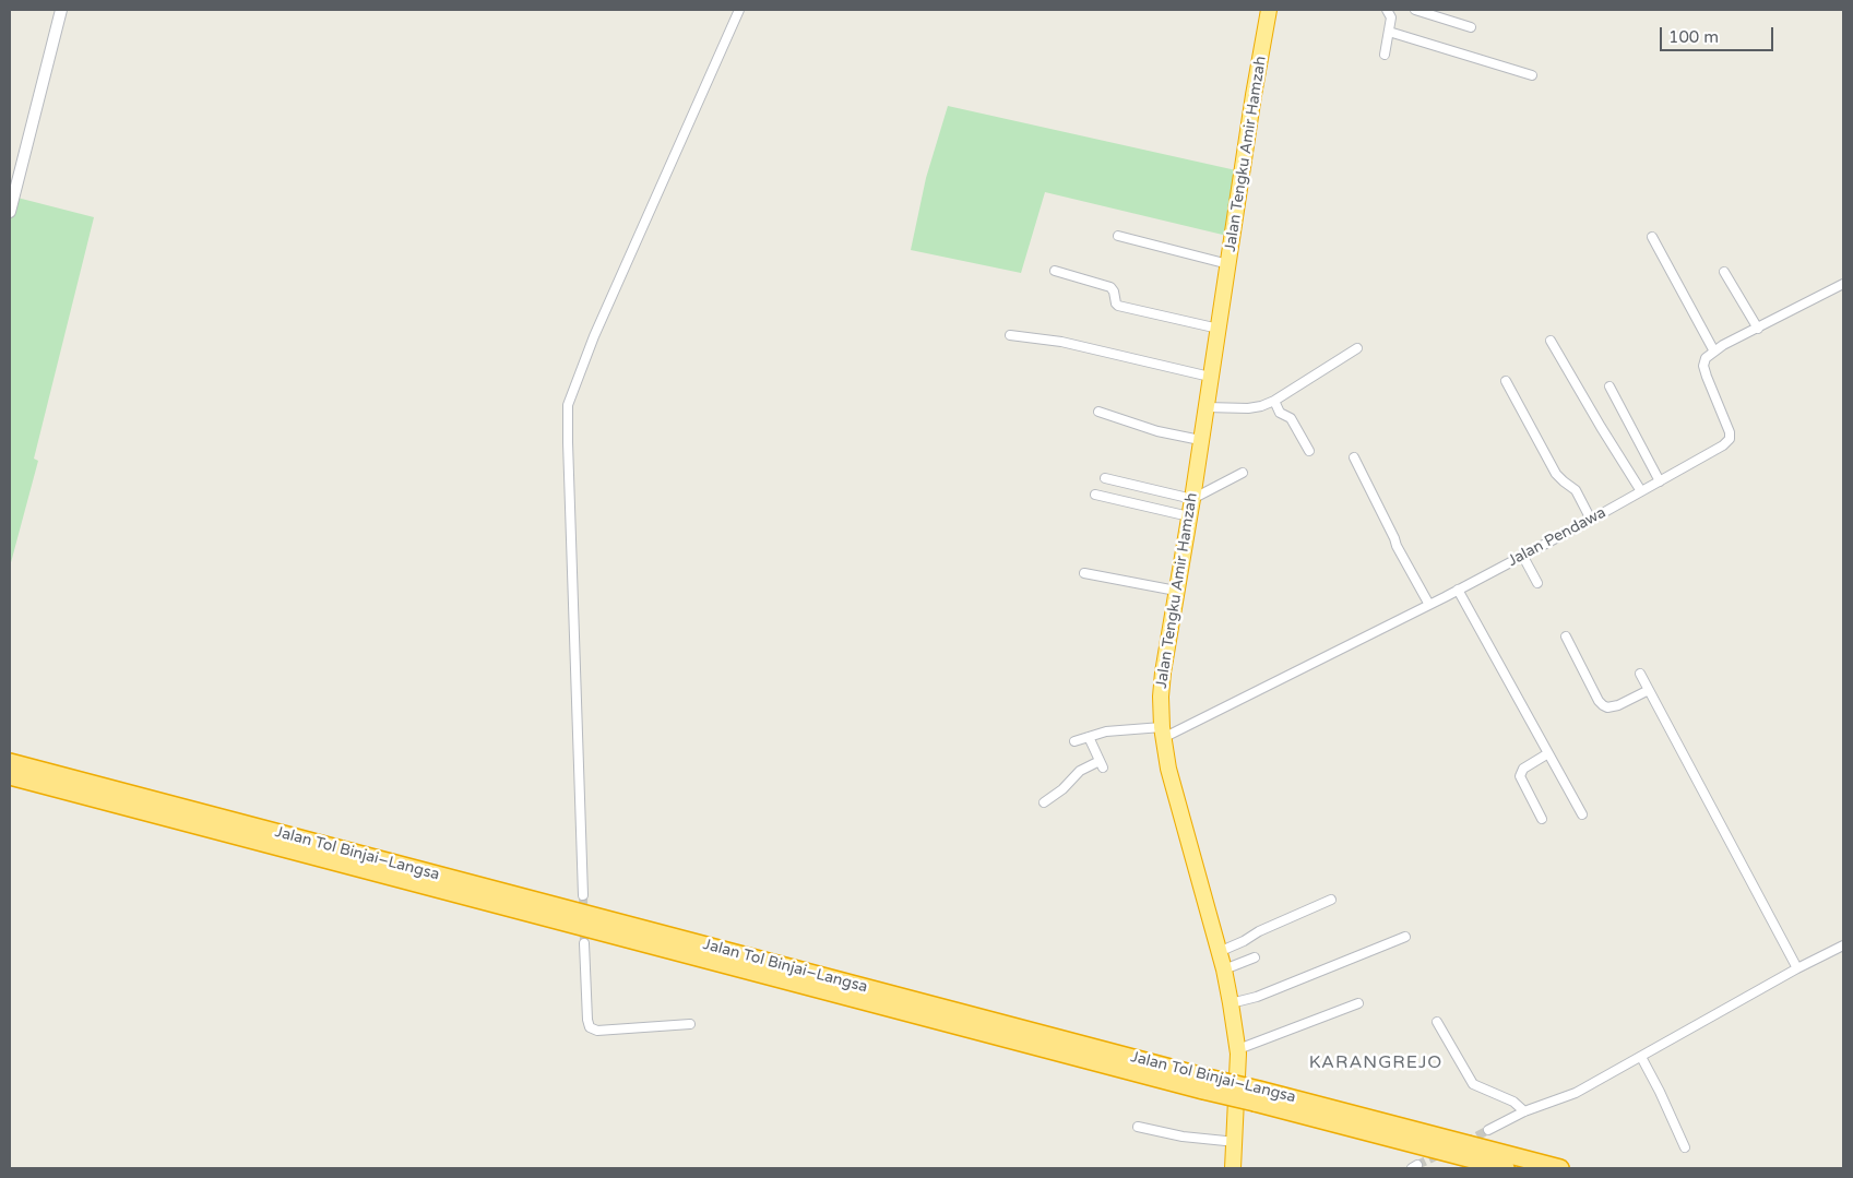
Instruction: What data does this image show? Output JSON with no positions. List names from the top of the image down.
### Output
{
  "streets": {
    "highway": ["Jalan Tengku Amir Hamzah", "Jalan Tol Binjai–Langsa"],
    "street": ["Jalan Pendawa"]
  },
  "crossings": [
    ["Jalan Tengku Amir Hamzah", "Jalan Pendawa"]
  ],
  "districts": ["KARANGREJO"],
  "scale_bar": "100 m"
}
